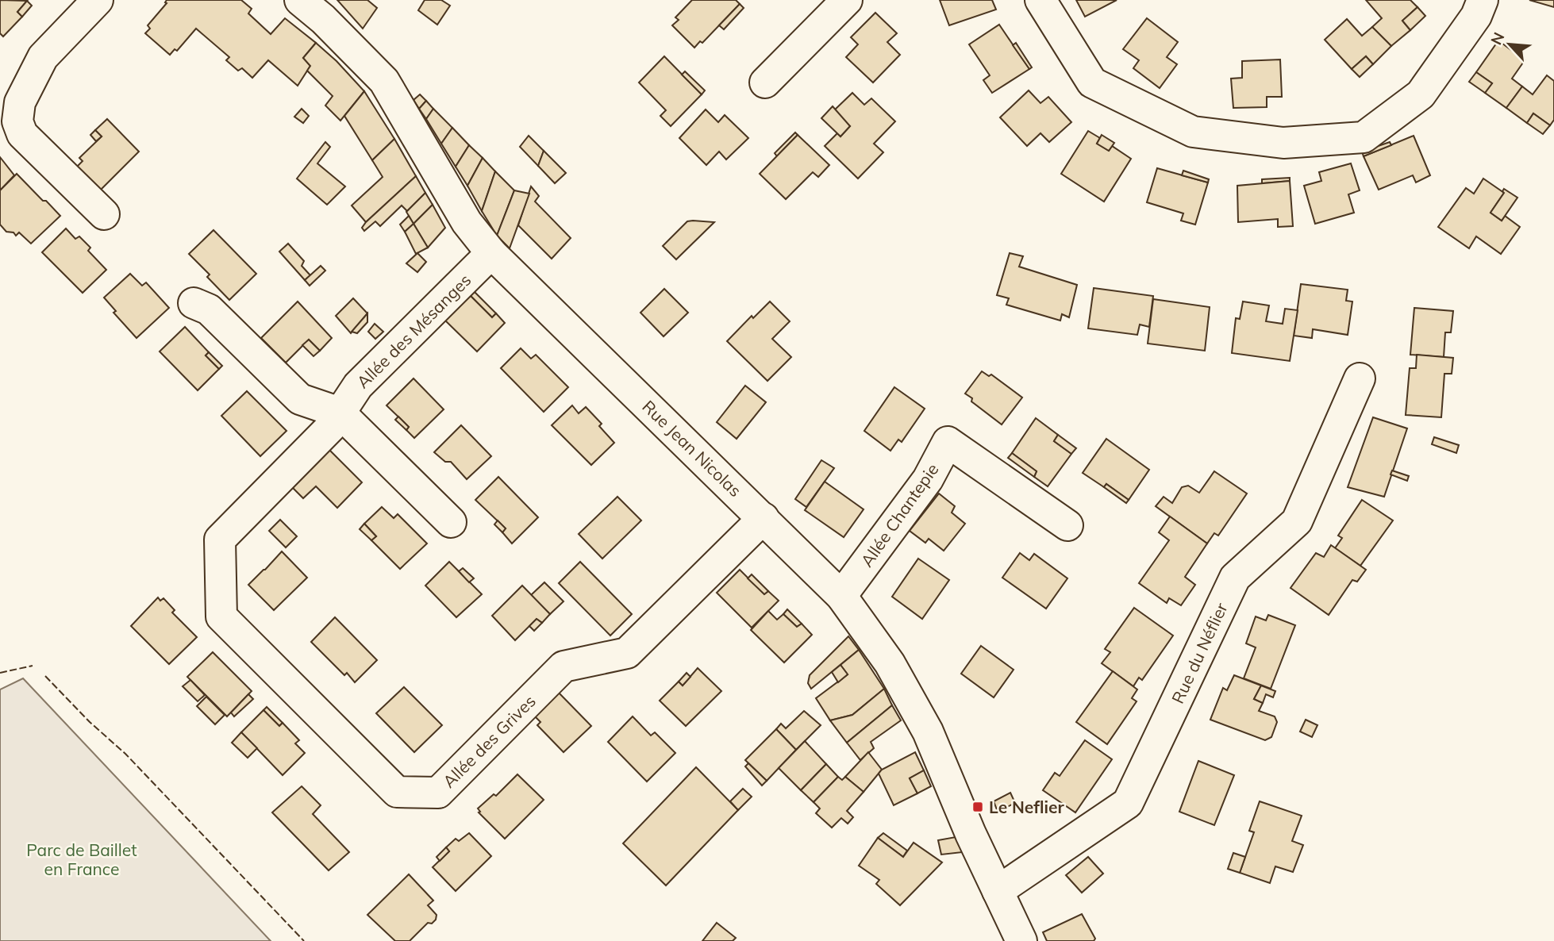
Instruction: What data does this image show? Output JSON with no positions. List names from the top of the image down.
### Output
{
  "streets": {
    "street": [
      "Allée des Mésanges",
      "Rue Jean Nicolas",
      "Allée Chantepie",
      "Rue du Néflier",
      "Allée des Grives"
    ]
  },
  "crossings": [
    ["Allée des Mésanges", "Rue Jean Nicolas"],
    ["Allée des Mésanges", "Allée des Grives"],
    ["Rue Jean Nicolas", "Allée Chantepie"],
    ["Rue Jean Nicolas", "Rue du Néflier"],
    ["Rue Jean Nicolas", "Allée des Grives"]
  ],
  "parks": ["Parc de Baillet en France"],
  "places": {
    "transit": ["Le Neflier"]
  },
  "north": "top left"
}
